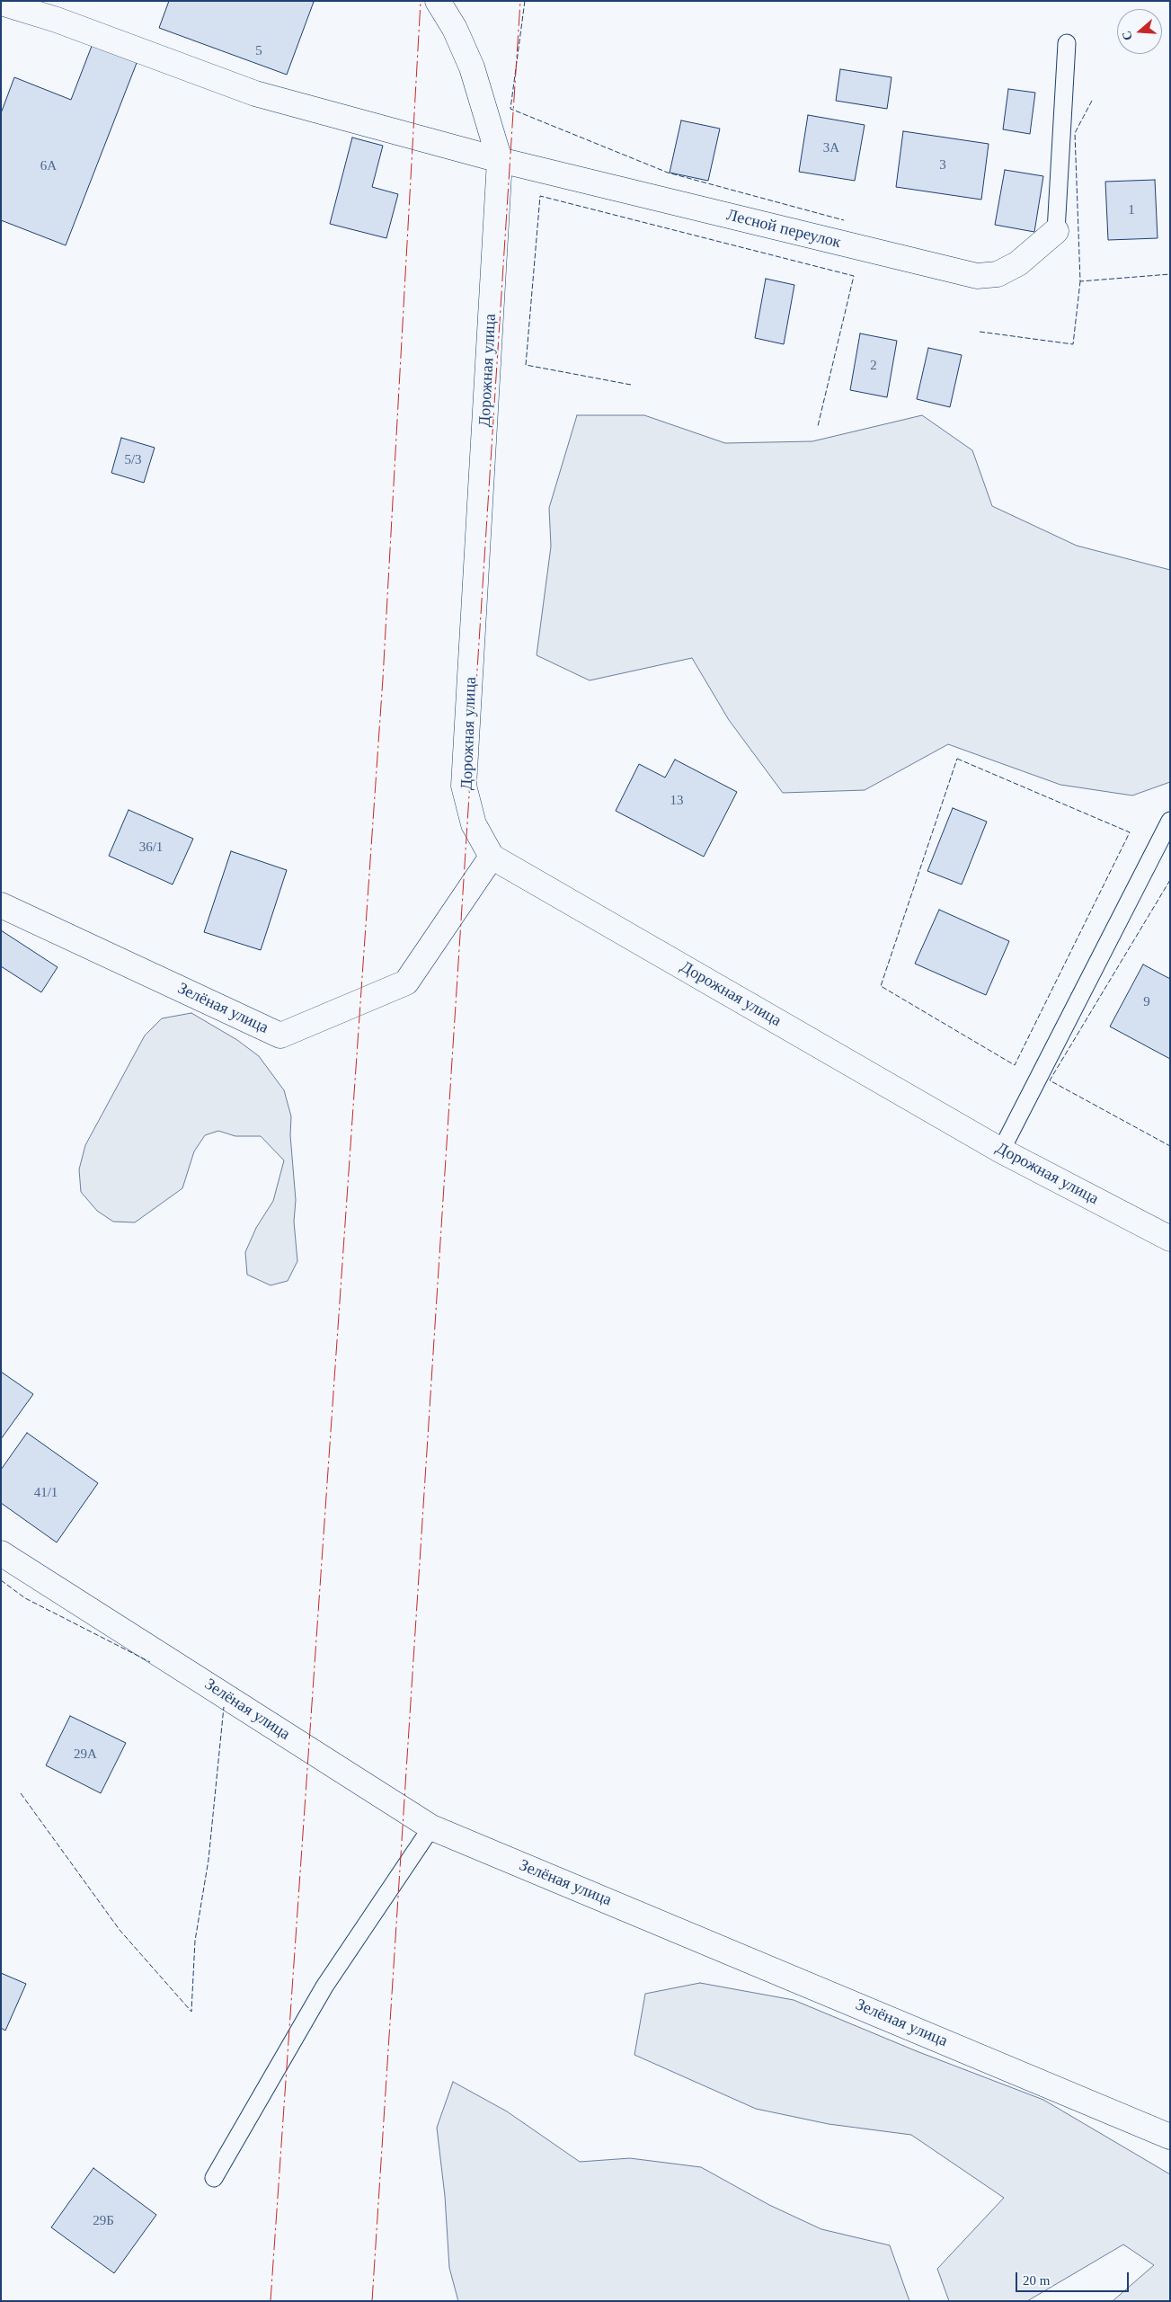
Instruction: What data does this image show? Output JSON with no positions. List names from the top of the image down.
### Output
{
  "streets": {
    "street": ["Лесной переулок", "Дорожная улица", "Зелёная улица"]
  },
  "crossings": [
    ["Лесной переулок", "Дорожная улица"],
    ["Дорожная улица", "Зелёная улица"]
  ],
  "house_numbers": [
    "5",
    "3А",
    "3",
    "6А",
    "1",
    "2",
    "5/3",
    "13",
    "36/1",
    "9",
    "41/1",
    "29А",
    "29Б"
  ],
  "scale_bar": "20 m",
  "north": "left"
}
